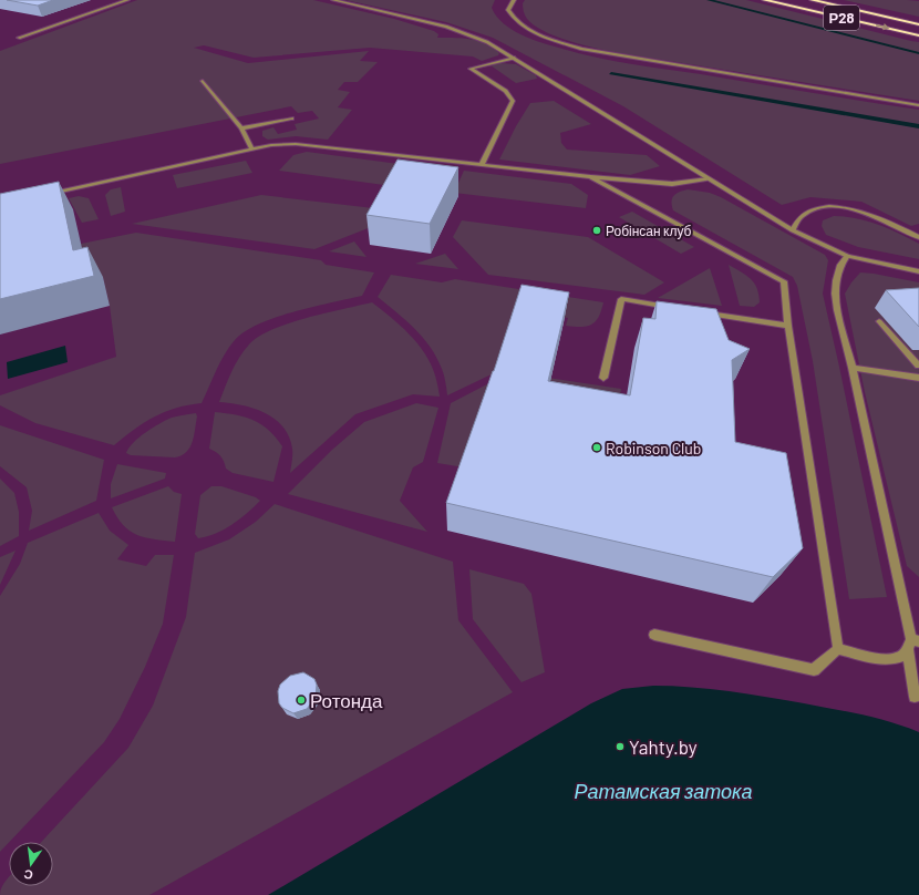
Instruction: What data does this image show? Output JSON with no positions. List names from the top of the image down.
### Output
{
  "streets": {
    "highway": ["Р28"]
  },
  "water": ["Ратамская затока"],
  "places": [
    "Робінсан клуб",
    "Robinson Club",
    "Ротонда",
    "Yahty.by"
  ],
  "north": "bottom"
}
